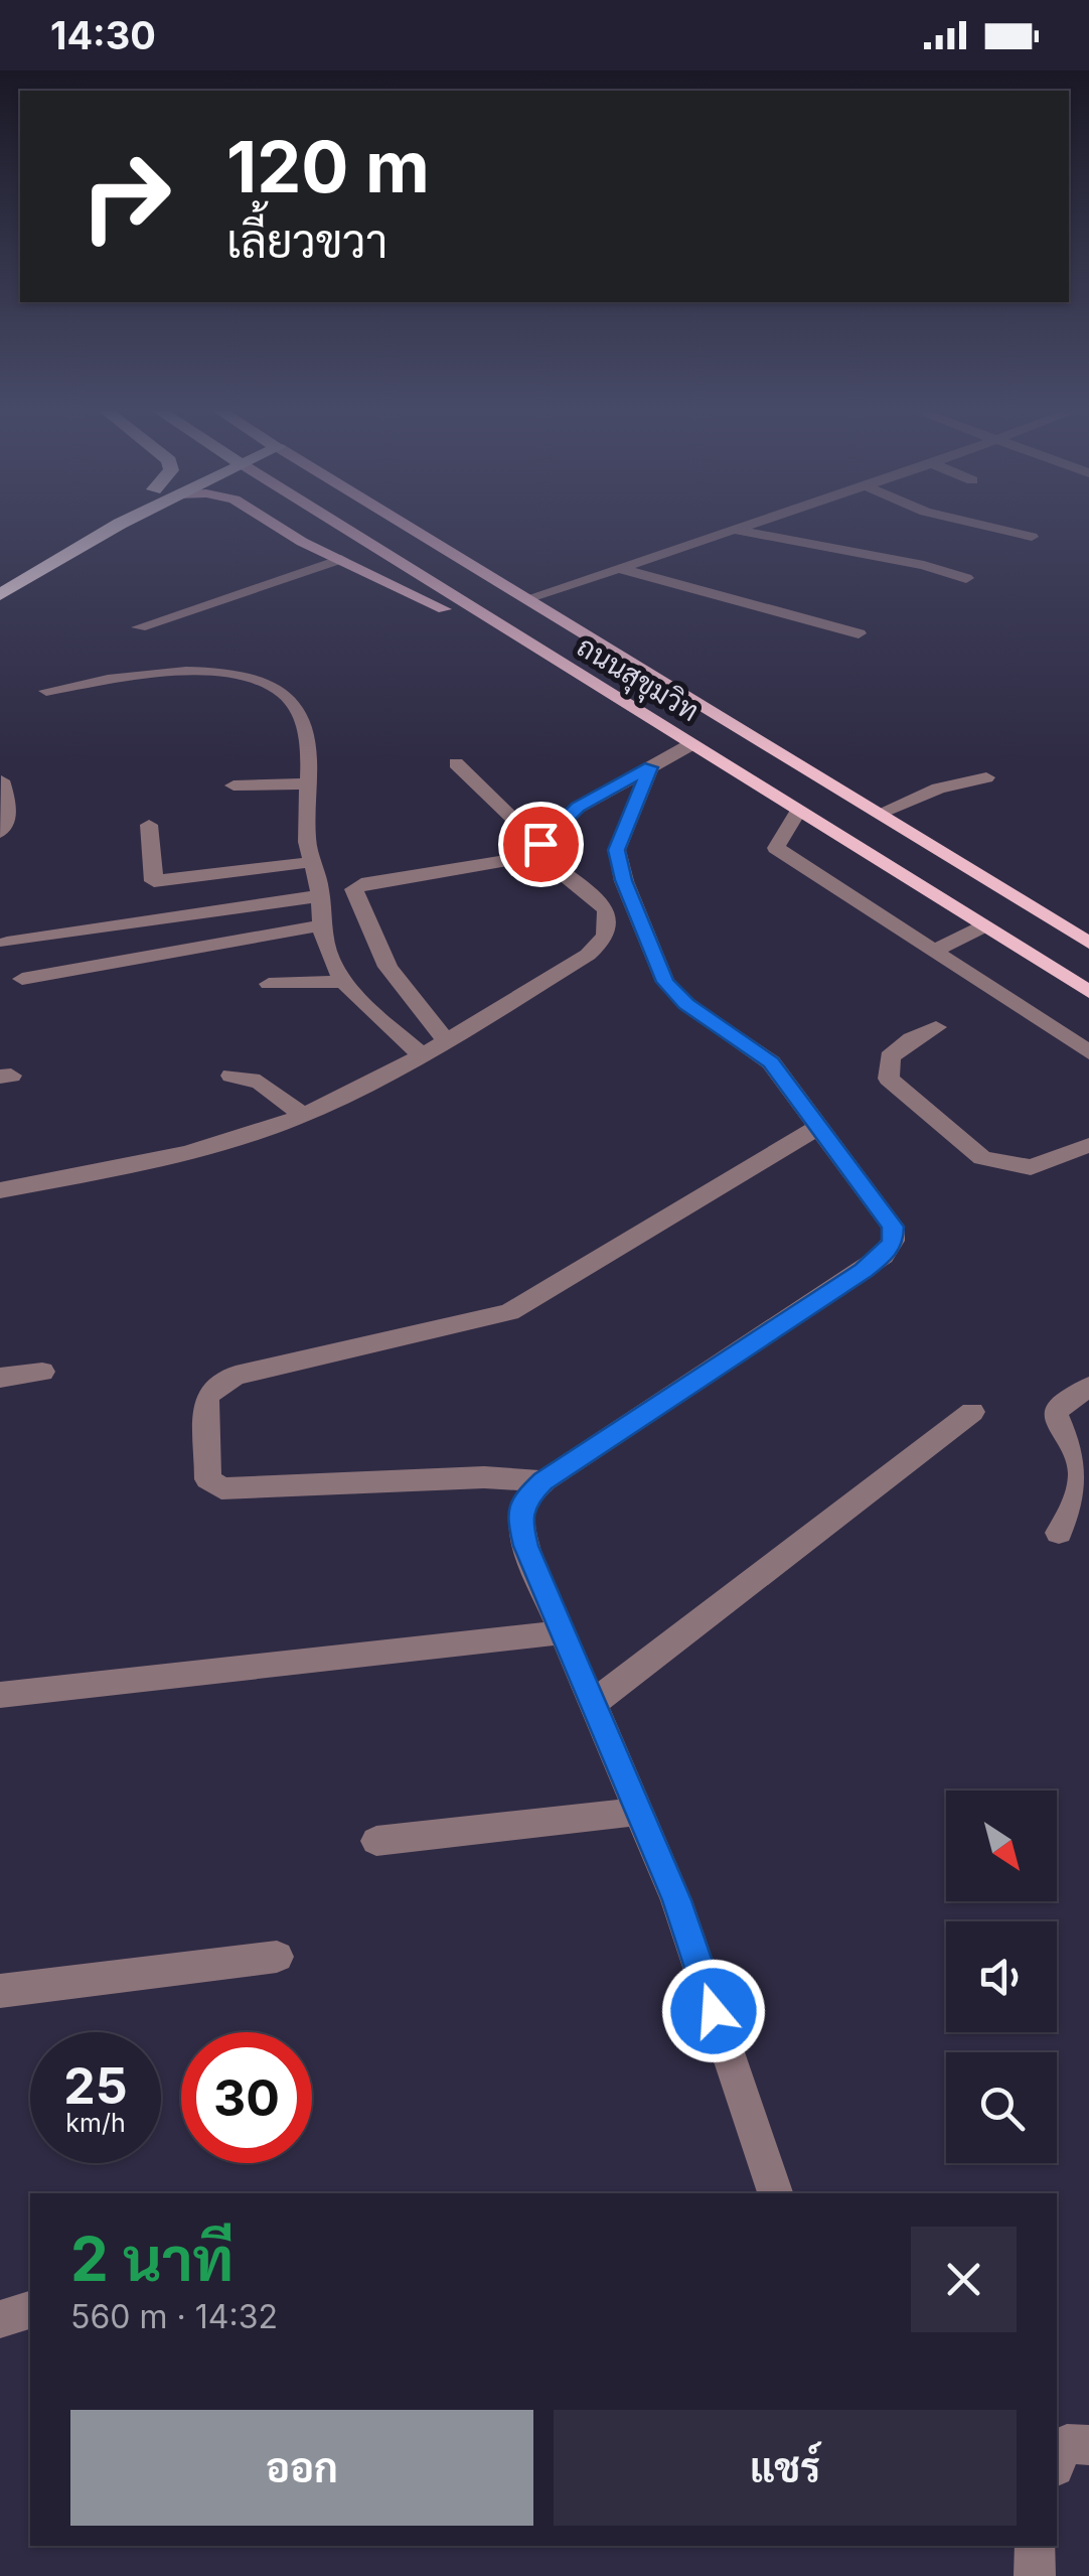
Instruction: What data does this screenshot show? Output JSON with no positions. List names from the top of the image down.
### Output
{
  "streets": {
    "main road": ["ถนนสุขุมวิท"]
  },
  "north": "bottom right",
  "page": {
    "status": "14:30",
    "turn": ["120 m", "เลี้ยวขวา"],
    "speed": "25 km/h",
    "limit": "30",
    "heading": ["2 นาที", "560 m · 14:32"],
    "buttons": ["ออก", "แชร์"]
  }
}
